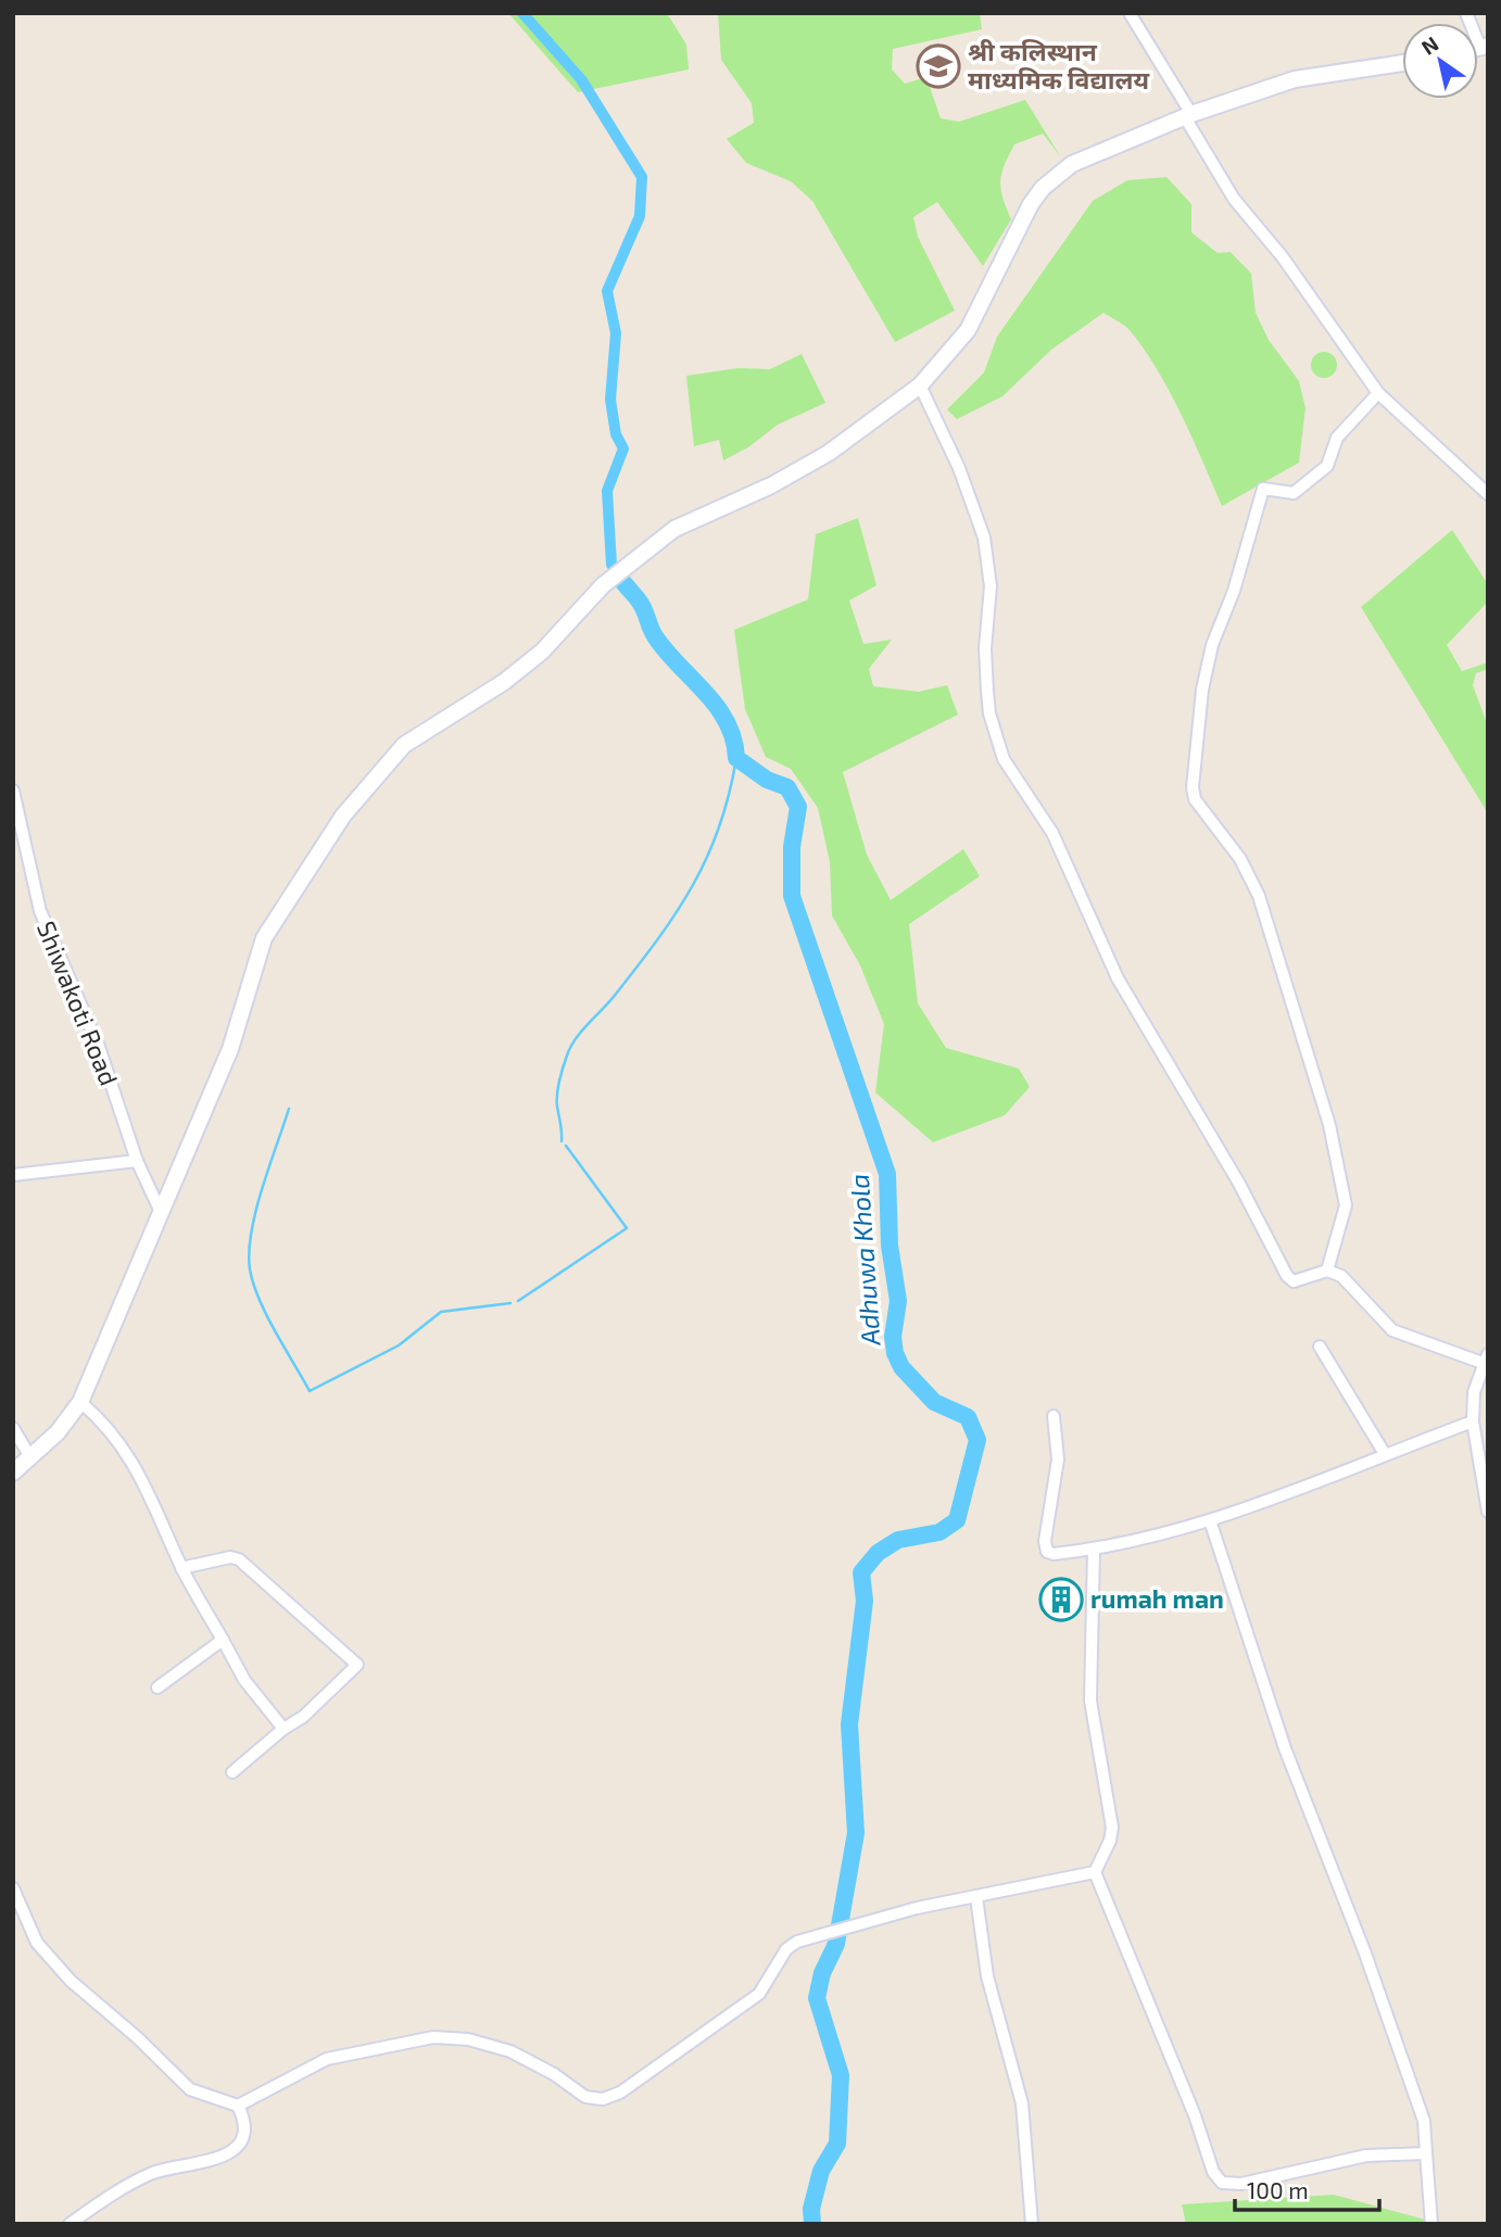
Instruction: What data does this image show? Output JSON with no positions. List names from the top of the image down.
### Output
{
  "streets": {
    "street": ["Shiwakoti Road"]
  },
  "water": ["Adhuwa Khola"],
  "places": {
    "school or university": ["श्री कलिस्थान माध्यमिक विद्यालय"],
    "building": ["rumah man"]
  },
  "scale_bar": "100 m",
  "north": "top left"
}
